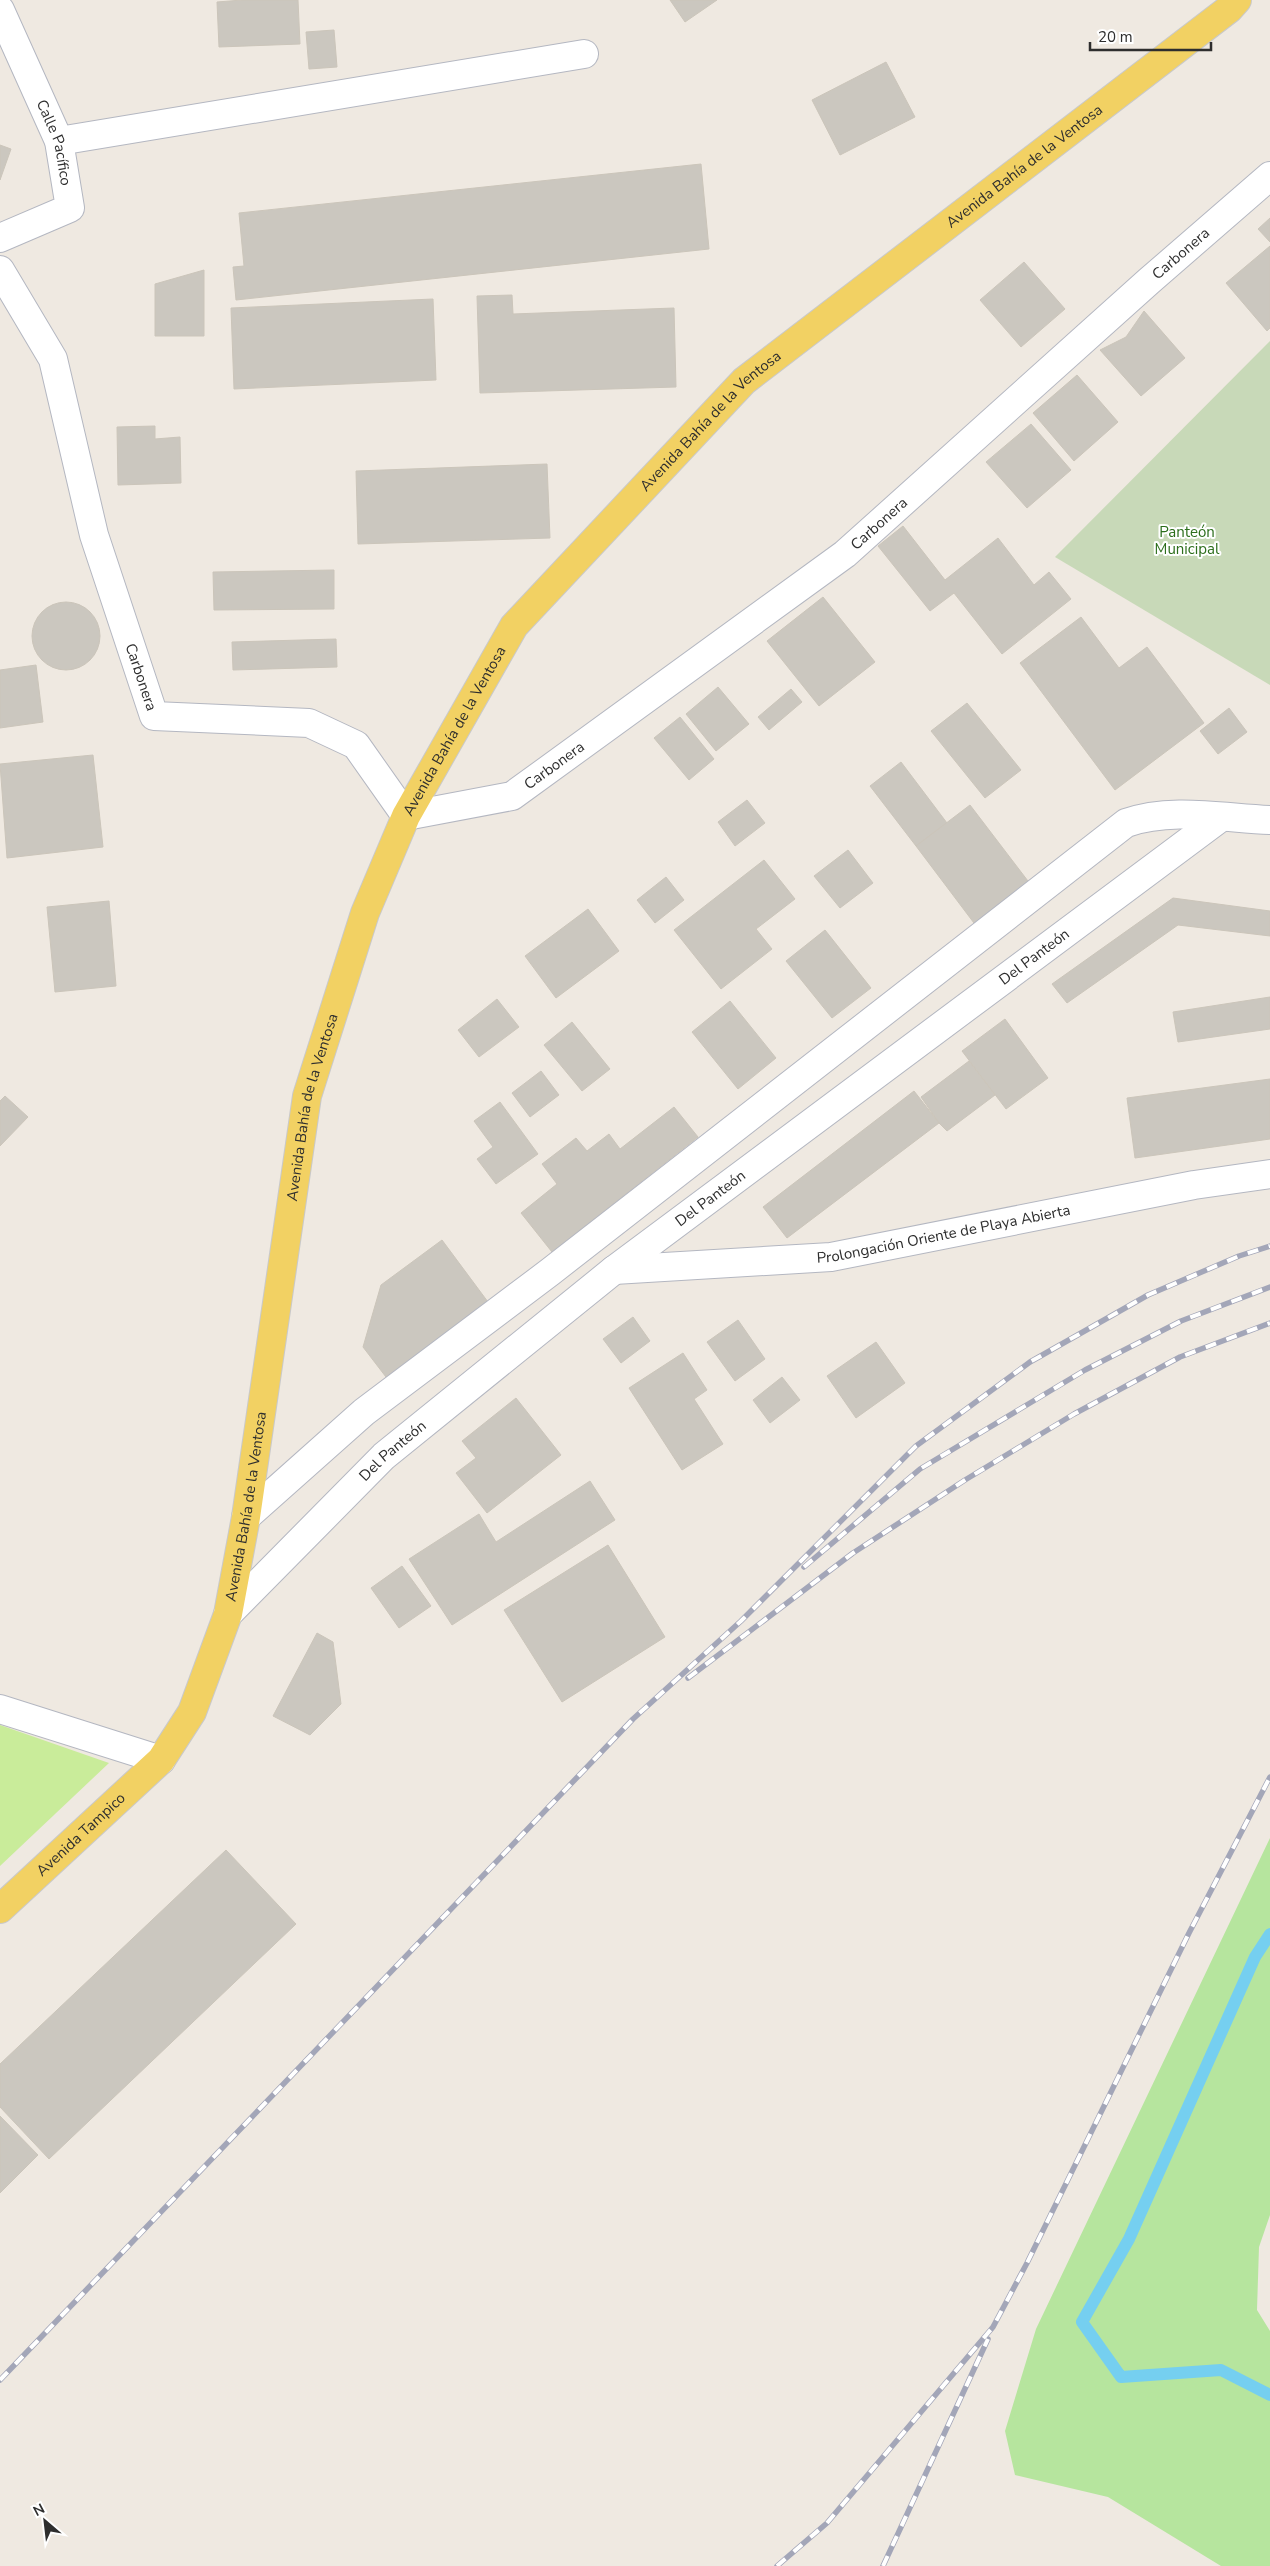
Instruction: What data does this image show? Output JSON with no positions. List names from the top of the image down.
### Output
{
  "streets": {
    "main road": ["Avenida Bahía de la Ventosa", "Avenida Tampico"],
    "street": [
      "Calle Pacífico",
      "Carbonera",
      "Del Panteón",
      "Prolongación Oriente de Playa Abierta"
    ]
  },
  "crossings": [
    ["Avenida Bahía de la Ventosa", "Carbonera"],
    ["Avenida Bahía de la Ventosa", "Del Panteón"],
    ["Avenida Bahía de la Ventosa", "Avenida Tampico"],
    ["Del Panteón", "Prolongación Oriente de Playa Abierta"]
  ],
  "parks": ["Panteón Municipal"],
  "scale_bar": "20 m",
  "north": "top left"
}
